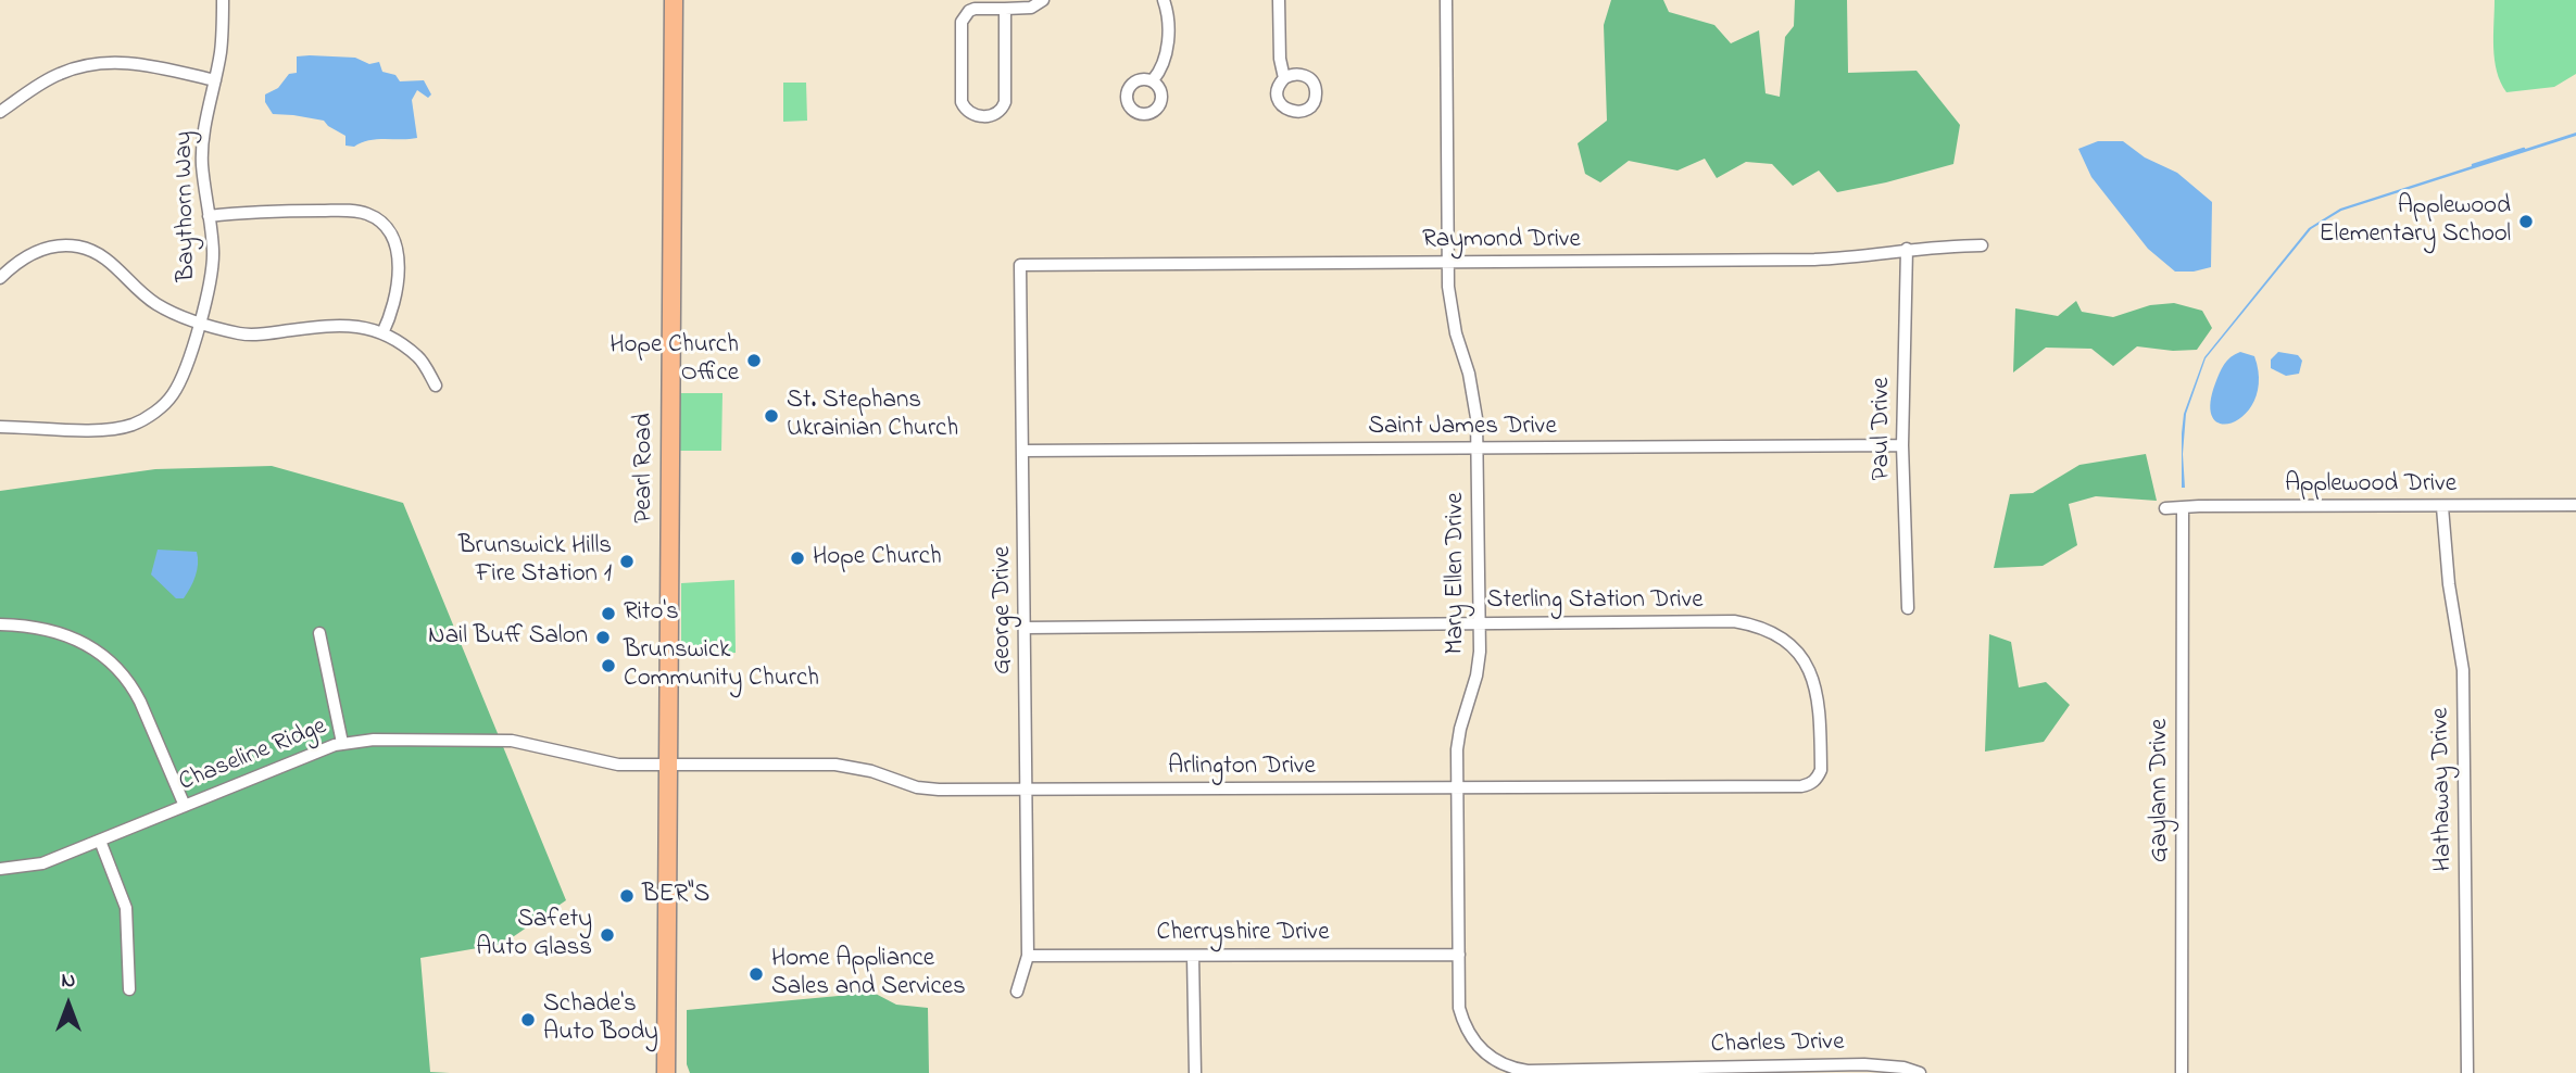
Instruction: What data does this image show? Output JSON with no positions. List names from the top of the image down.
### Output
{
  "streets": {
    "main road": ["Pearl Road"],
    "street": [
      "Baythorn Way",
      "Raymond Drive",
      "Saint James Drive",
      "Paul Drive",
      "Applewood Drive",
      "Mary Ellen Drive",
      "Sterling Station Drive",
      "George Drive",
      "Chaseline Ridge",
      "Arlington Drive",
      "Hathaway Drive",
      "Gaylann Drive",
      "Cherryshire Drive",
      "Charles Drive"
    ]
  },
  "crossings": [
    ["Raymond Drive", "Paul Drive"],
    ["Raymond Drive", "Mary Ellen Drive"],
    ["Raymond Drive", "George Drive"],
    ["Saint James Drive", "Paul Drive"],
    ["Saint James Drive", "Mary Ellen Drive"],
    ["Saint James Drive", "George Drive"],
    ["Pearl Road", "Chaseline Ridge"],
    ["Pearl Road", "Arlington Drive"],
    ["Applewood Drive", "Hathaway Drive"],
    ["Applewood Drive", "Gaylann Drive"],
    ["Mary Ellen Drive", "Sterling Station Drive"],
    ["Mary Ellen Drive", "Arlington Drive"],
    ["Mary Ellen Drive", "Cherryshire Drive"],
    ["Mary Ellen Drive", "Charles Drive"],
    ["Sterling Station Drive", "George Drive"],
    ["Sterling Station Drive", "Arlington Drive"],
    ["George Drive", "Arlington Drive"],
    ["George Drive", "Cherryshire Drive"],
    ["Chaseline Ridge", "Arlington Drive"]
  ],
  "places": [
    "Applewood Elementary School",
    "Hope Church Office",
    "St. Stephans Ukrainian Church",
    "Hope Church",
    "Brunswick Hills Fire Station 1",
    "Rito's",
    "Nail Buff Salon",
    "Brunswick Community Church",
    "BER\"S",
    "Safety Auto Glass",
    "Home Appliance Sales and Services",
    "Schade's Auto Body"
  ],
  "north": "top"
}
